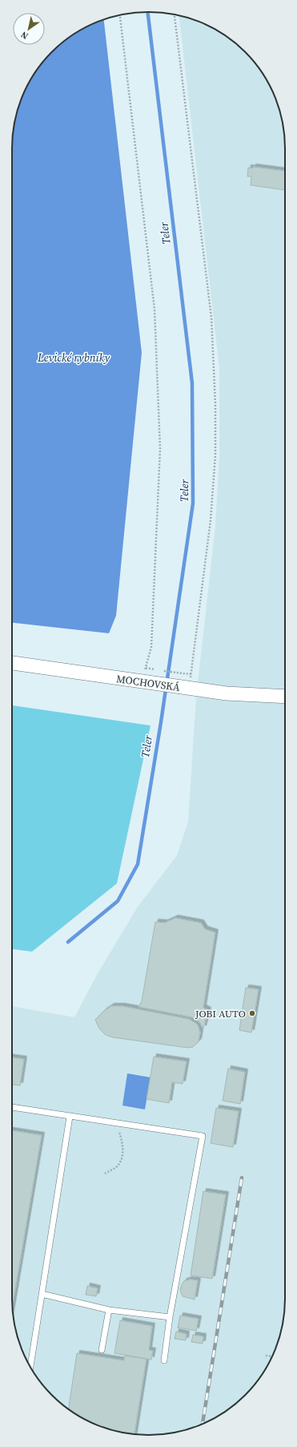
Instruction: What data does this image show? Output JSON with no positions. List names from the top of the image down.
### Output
{
  "streets": {
    "street": ["MOCHOVSKÁ"]
  },
  "water": ["Teler", "Levické rybníky"],
  "places": ["JOBI AUTO"],
  "north": "bottom left"
}
